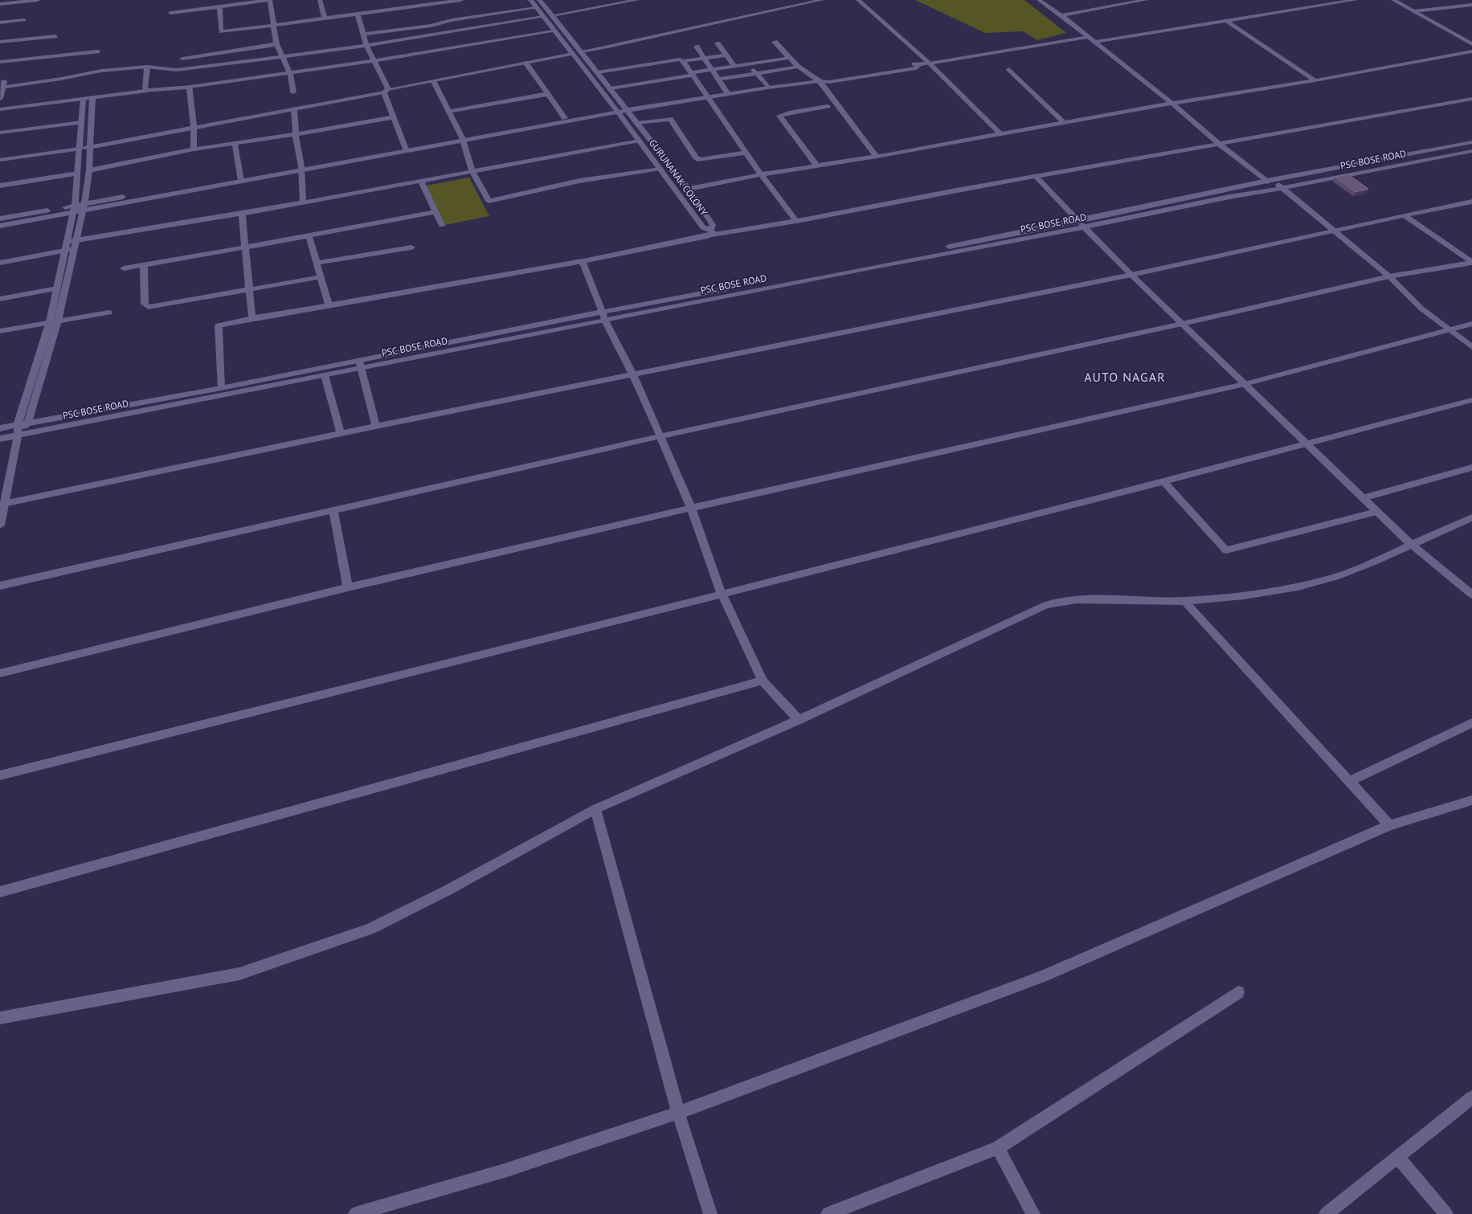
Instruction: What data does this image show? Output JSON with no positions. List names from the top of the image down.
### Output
{
  "streets": {
    "street": ["PSC BOSE ROAD", "GURUNANAK COLONY"]
  },
  "districts": ["AUTO NAGAR"]
}
